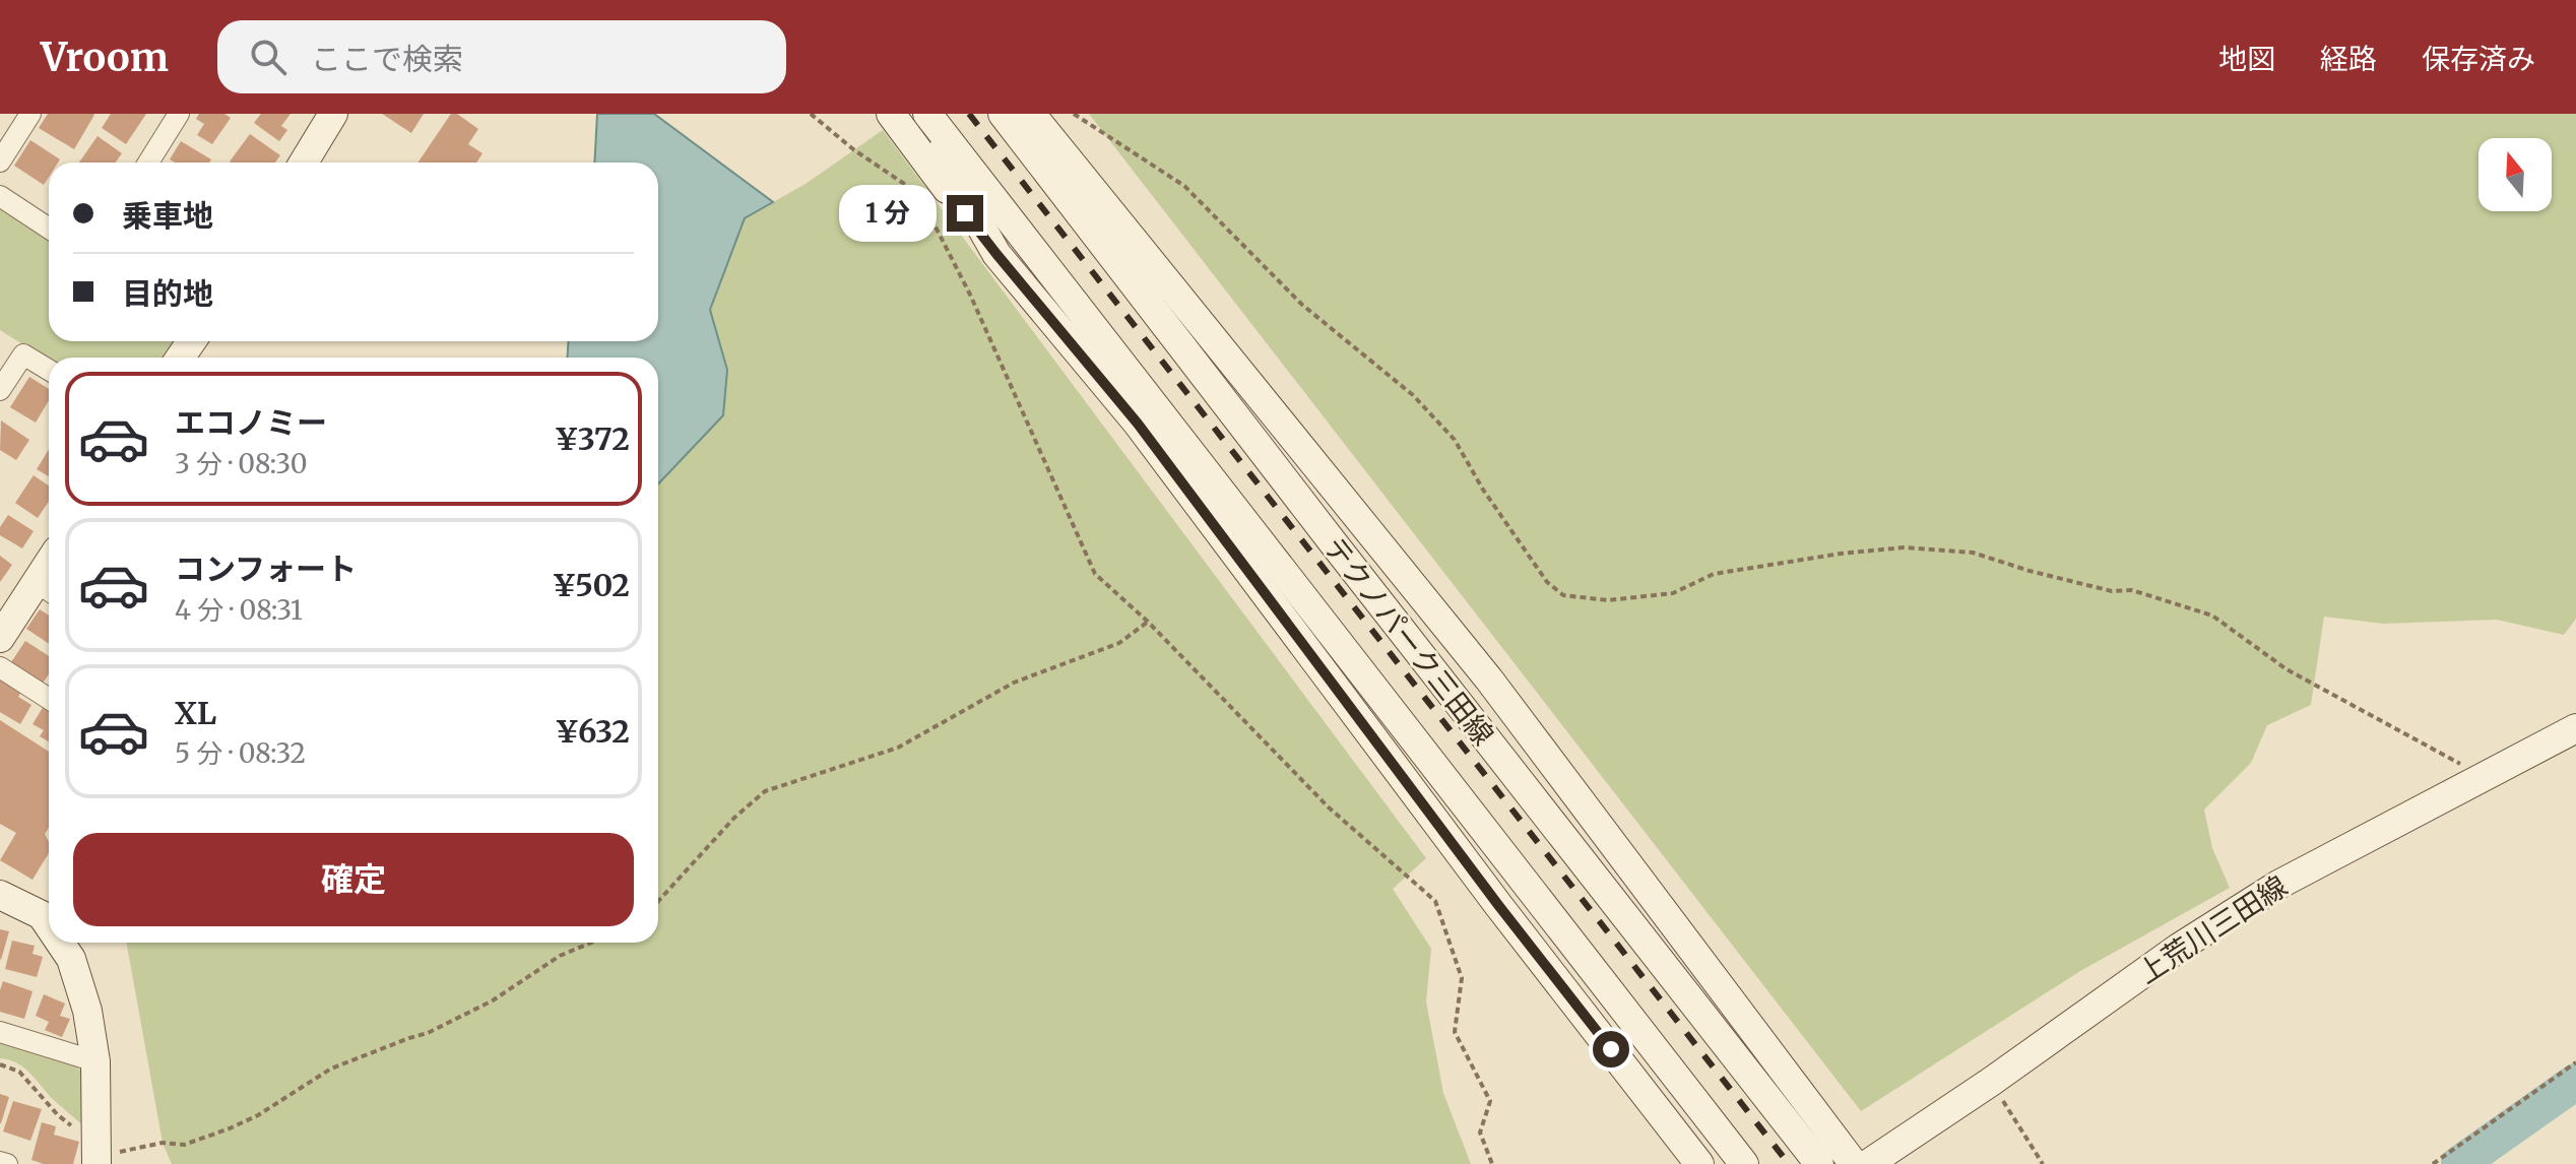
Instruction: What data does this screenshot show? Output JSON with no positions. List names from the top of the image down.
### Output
{
  "streets": {
    "main road": ["テクノパーク三田線", "上荒川三田線"]
  },
  "north": "top",
  "page": {
    "header": "Vroom",
    "search": "ここで検索",
    "nav": ["地図", "経路", "保存済み"],
    "banner": ["乗車地", "目的地"],
    "bubble": "1 分",
    "list": [
      {
        "name": "エコノミー",
        "note": "3 分 · 08:30",
        "value": "¥372"
      },
      {
        "name": "コンフォート",
        "note": "4 分 · 08:31",
        "value": "¥502"
      },
      {
        "name": "XL",
        "note": "5 分 · 08:32",
        "value": "¥632"
      }
    ],
    "buttons": "確定"
  }
}
